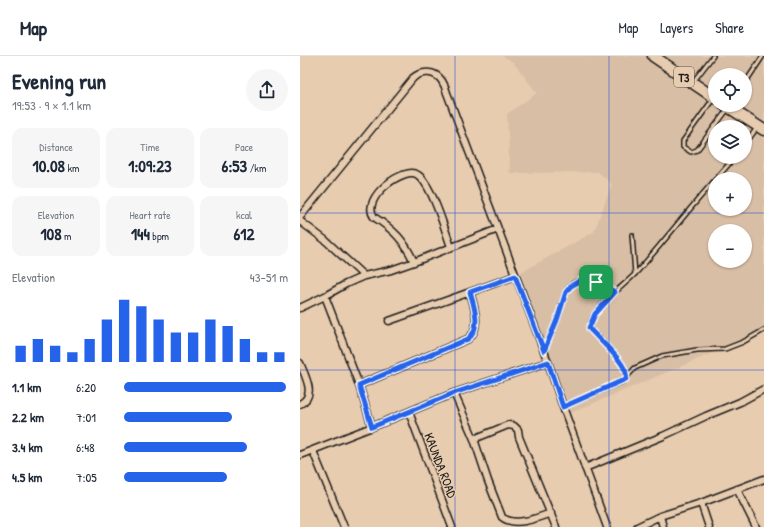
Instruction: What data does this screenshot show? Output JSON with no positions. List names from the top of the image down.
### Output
{
  "streets": {
    "highway": ["T3"],
    "street": ["KAUNDA ROAD"]
  },
  "page": {
    "header": "Map",
    "nav": ["Map", "Layers", "Share"],
    "heading": ["Evening run", "19:53 · 9 × 1.1 km"],
    "map_buttons": ["+", "−"],
    "stats": [
      ["Distance", "10.08 km"],
      ["Time", "1:09:23"],
      ["Pace", "6:53 /km"],
      ["Elevation", "108 m"],
      ["Heart rate", "144 bpm"],
      ["kcal", "612"]
    ],
    "chart": ["Elevation", "43–51 m"],
    "list": [
      {
        "name": "1.1 km",
        "note": "6:20"
      },
      {
        "name": "2.2 km",
        "note": "7:01"
      },
      {
        "name": "3.4 km",
        "note": "6:48"
      },
      {
        "name": "4.5 km",
        "note": "7:05"
      }
    ]
  }
}
